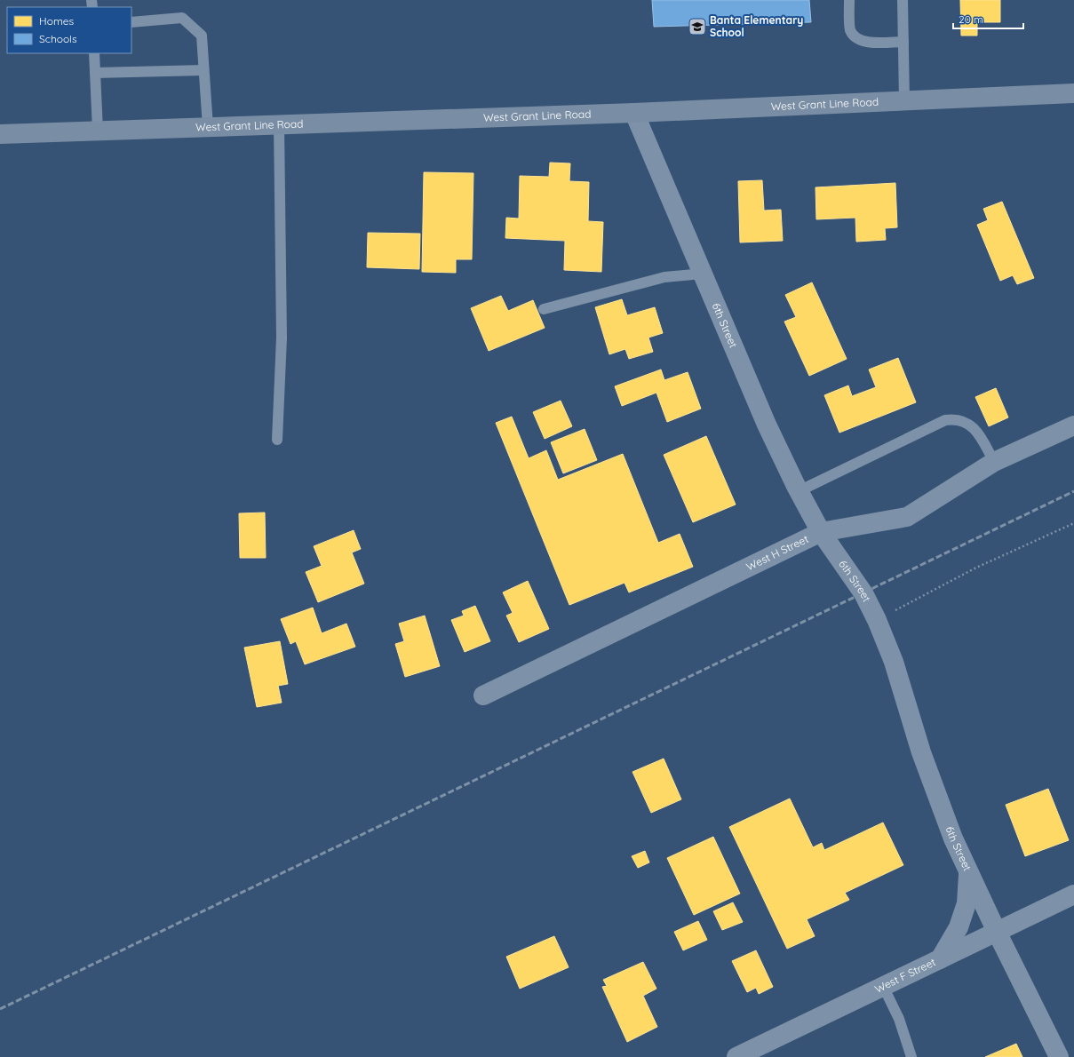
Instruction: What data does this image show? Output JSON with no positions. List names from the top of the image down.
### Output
{
  "streets": {
    "main road": ["West Grant Line Road"],
    "street": ["6th Street", "West H Street", "West F Street"]
  },
  "crossings": [
    ["West Grant Line Road", "6th Street"],
    ["6th Street", "West H Street"],
    ["6th Street", "West F Street"]
  ],
  "places": {
    "school or university": ["Banta Elementary School"]
  },
  "legend": ["Homes", "Schools"],
  "scale_bar": "20 m"
}
